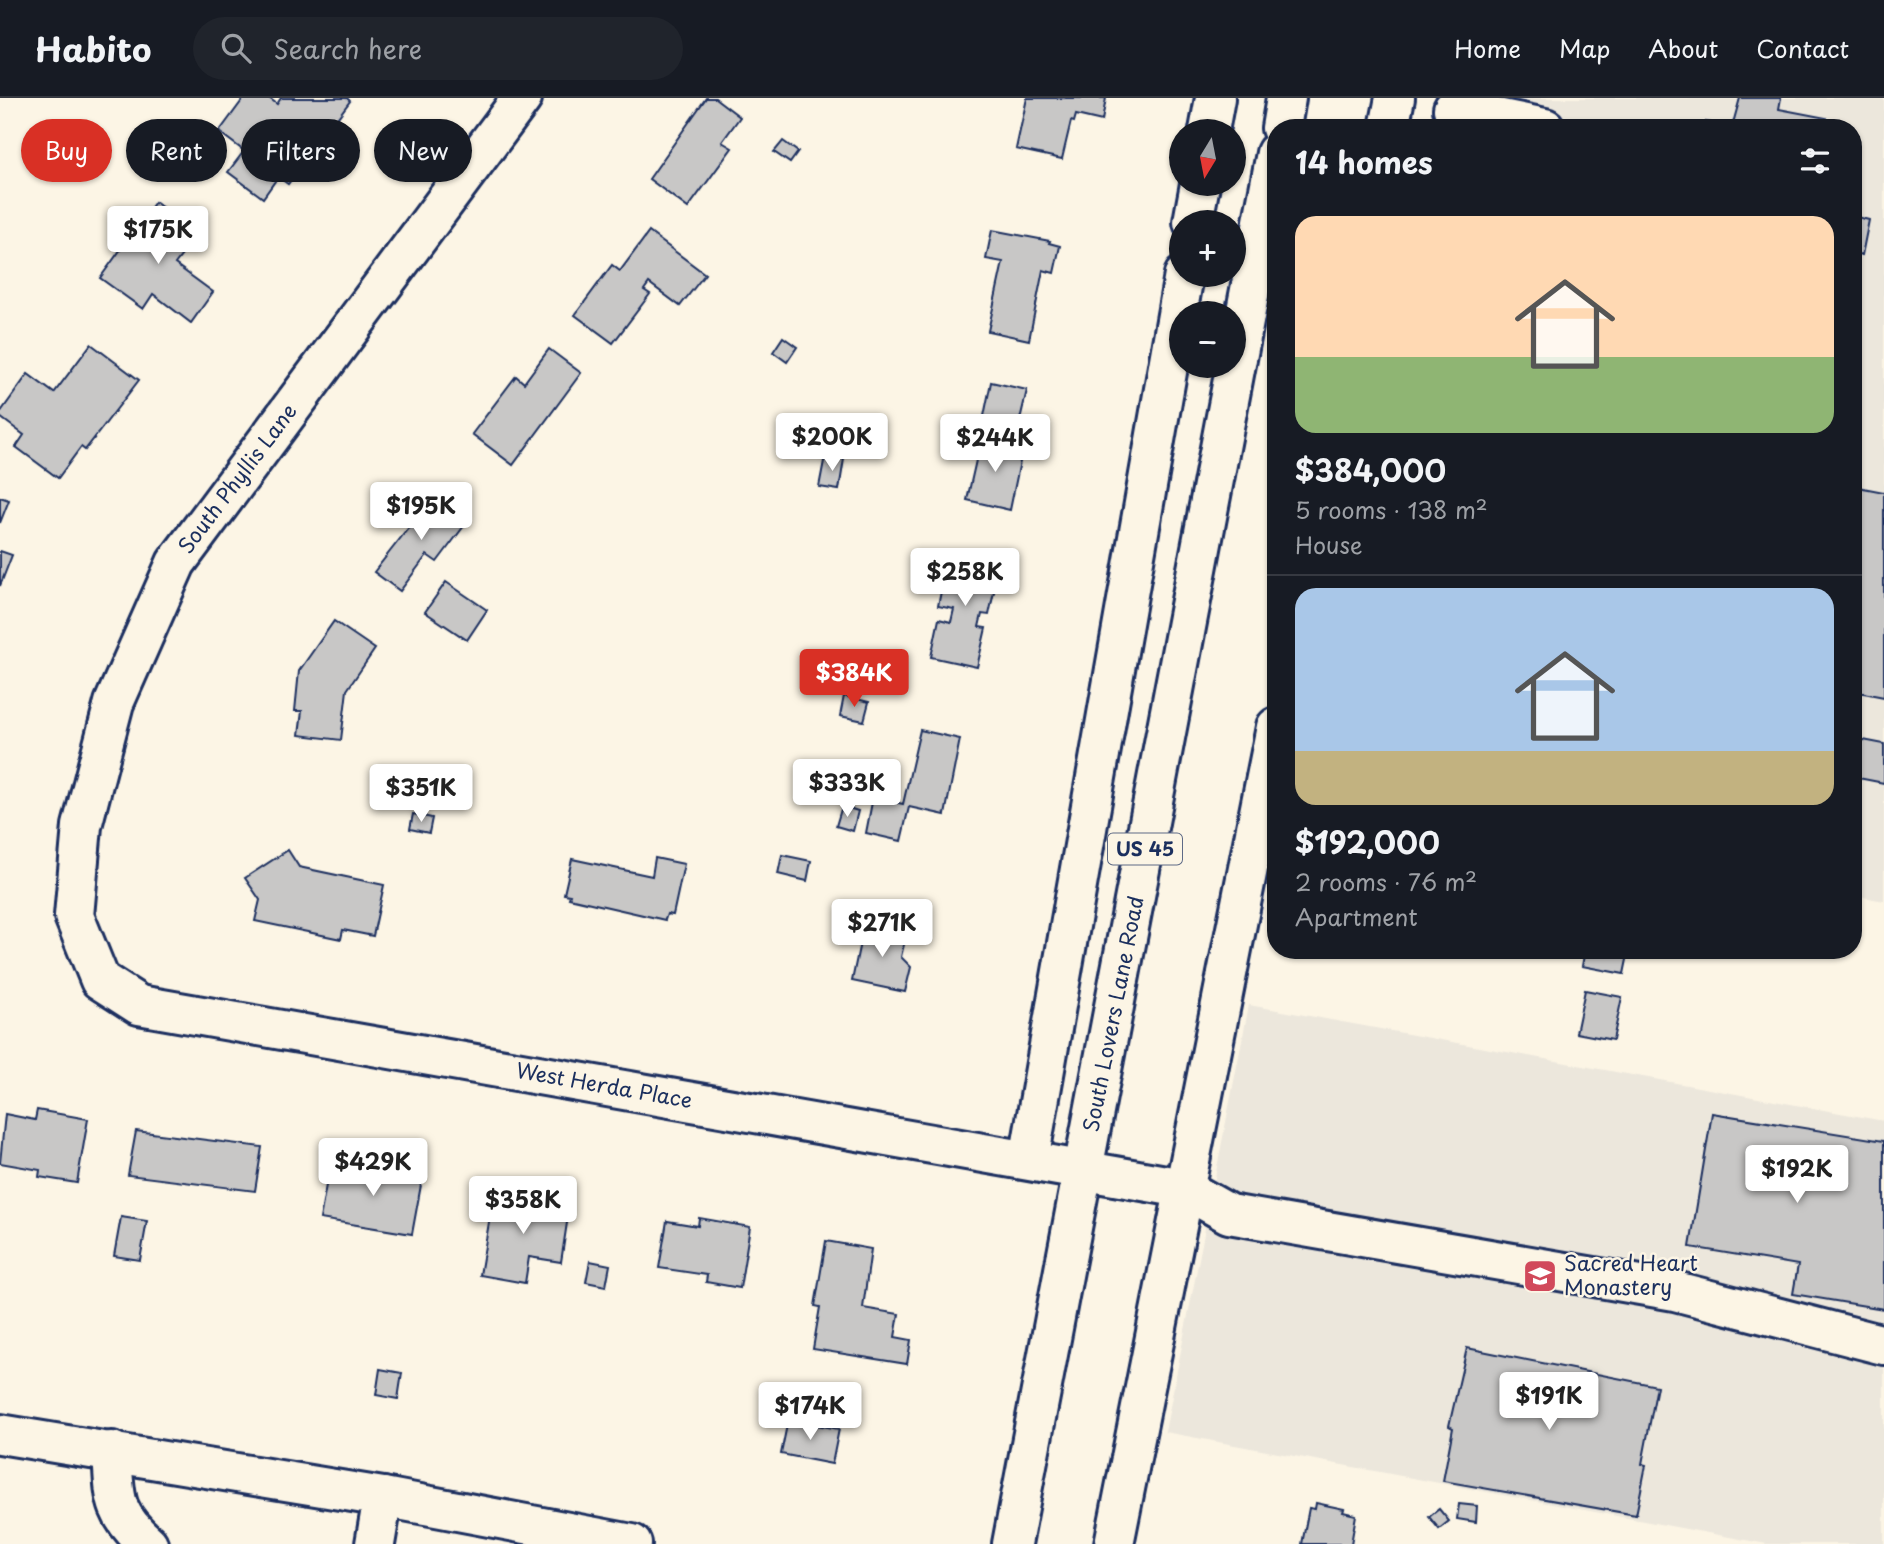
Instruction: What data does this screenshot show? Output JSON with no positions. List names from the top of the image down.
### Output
{
  "streets": {
    "street": [
      "South Phyllis Lane",
      "US 45",
      "South Lovers Lane Road",
      "West Herda Place"
    ]
  },
  "crossings": [
    ["South Phyllis Lane", "West Herda Place"],
    ["South Lovers Lane Road", "West Herda Place"]
  ],
  "places": {
    "school or university": ["Sacred Heart Monastery"]
  },
  "north": "bottom",
  "page": {
    "header": "Habito",
    "search": "Search here",
    "nav": [
      "Home",
      "Map",
      "About",
      "Contact"
    ],
    "map_buttons": ["+", "−"],
    "chip": [
      "Buy",
      "Rent",
      "Filters",
      "New"
    ],
    "heading": "14 homes",
    "list": [
      {
        "name": "$384,000",
        "note": "5 rooms · 138 m² · House"
      },
      {
        "name": "$192,000",
        "note": "2 rooms · 76 m² · Apartment"
      }
    ],
    "price": [
      "$175K",
      "$200K",
      "$244K",
      "$195K",
      "$258K",
      "$384K",
      "$333K",
      "$351K",
      "$271K",
      "$429K",
      "$192K",
      "$358K",
      "$191K",
      "$174K"
    ]
  }
}
